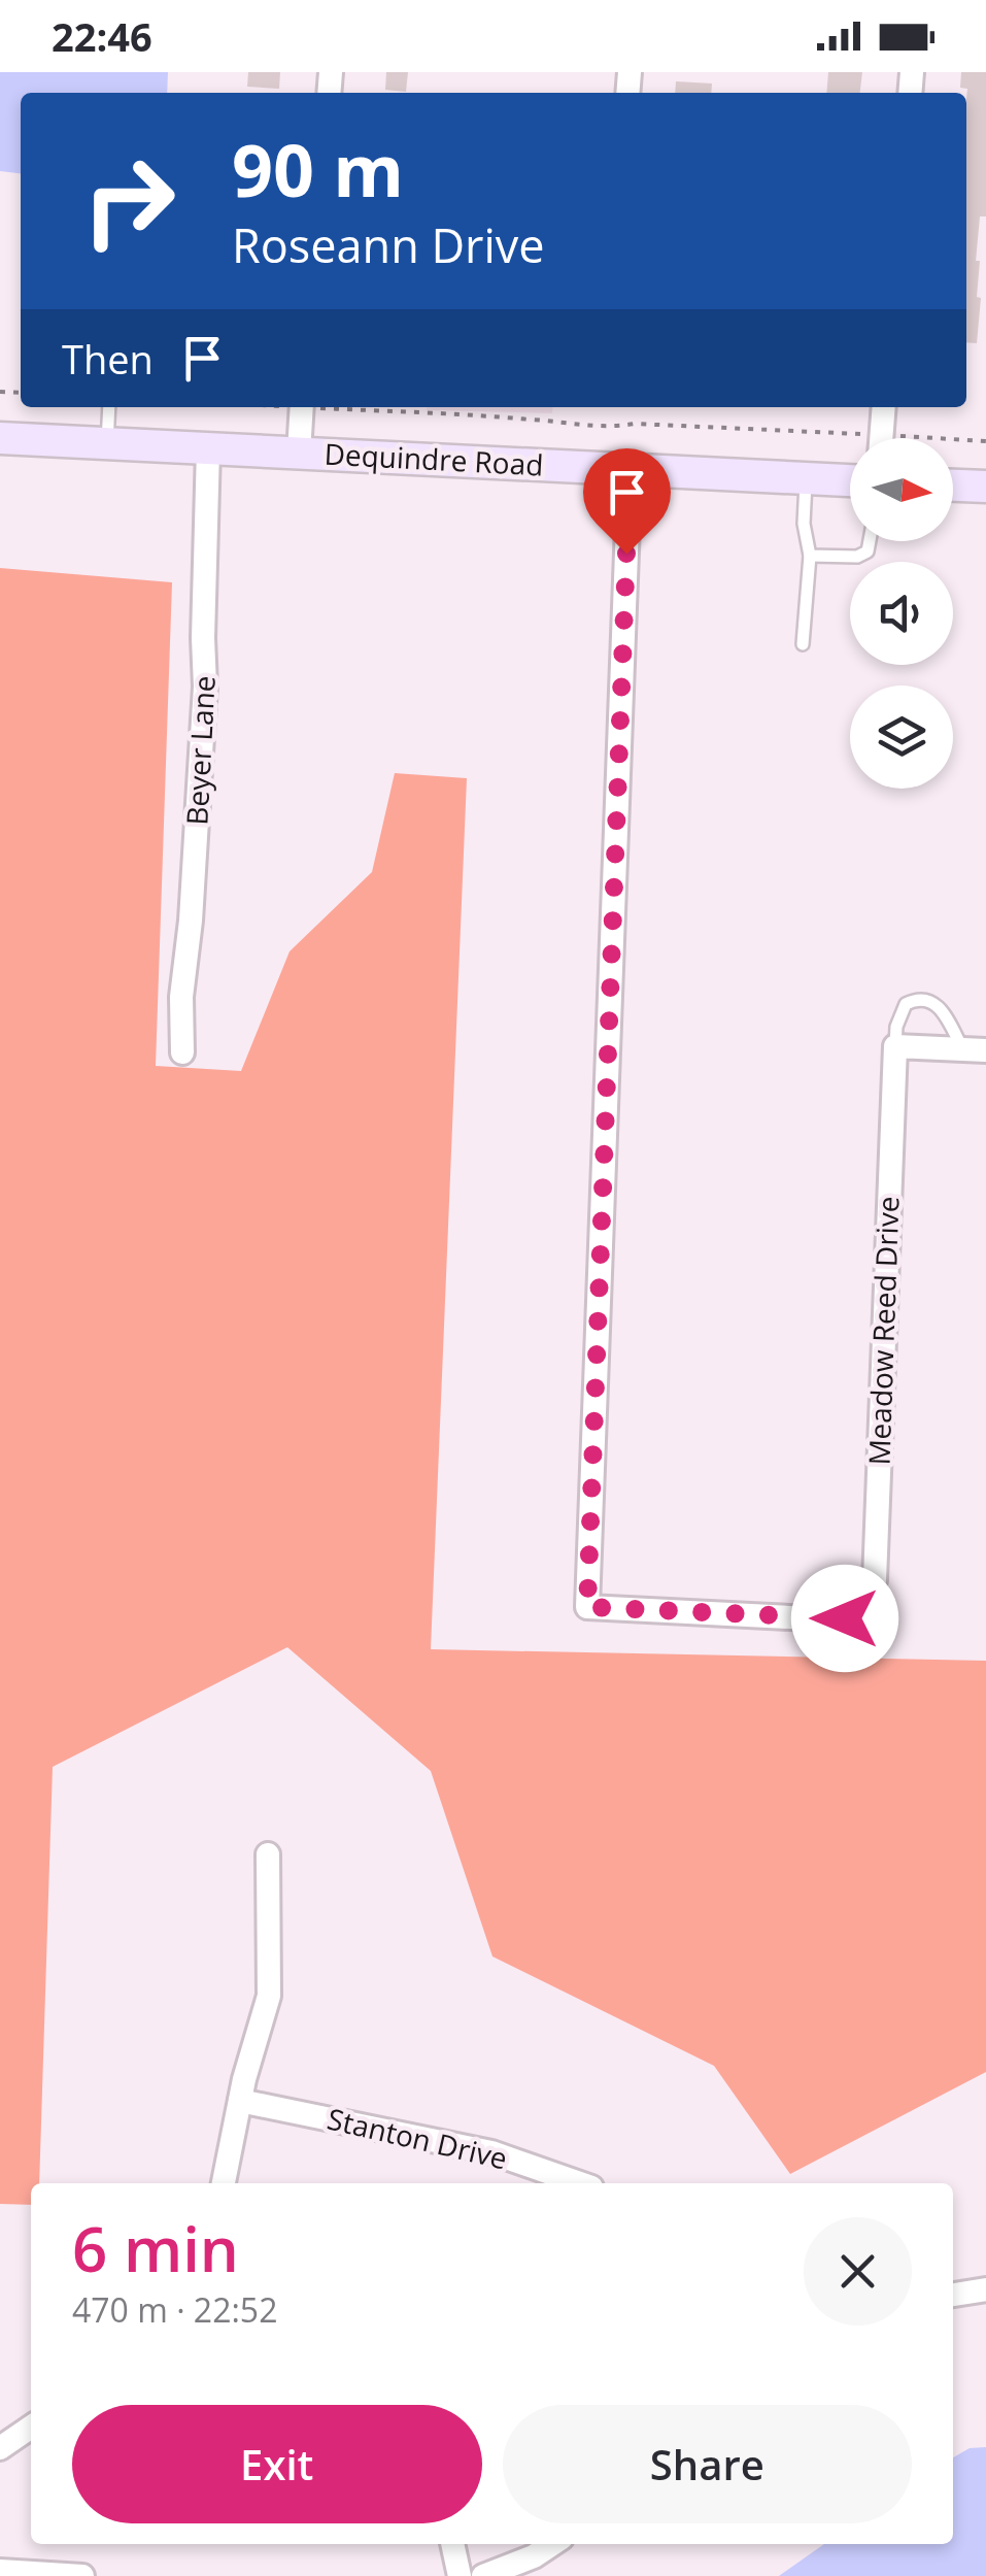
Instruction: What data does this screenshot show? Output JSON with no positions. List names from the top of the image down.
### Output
{
  "streets": {
    "main road": ["Dequindre Road"],
    "street": ["Beyer Lane", "Meadow Reed Drive", "Stanton Drive"]
  },
  "crossings": [
    ["Dequindre Road", "Beyer Lane"],
    ["Dequindre Road", "Meadow Reed Drive"]
  ],
  "north": "right",
  "page": {
    "status": "22:46",
    "turn": ["90 m", "Roseann Drive"],
    "then": "Then",
    "heading": ["6 min", "470 m · 22:52"],
    "buttons": ["Exit", "Share"]
  }
}
